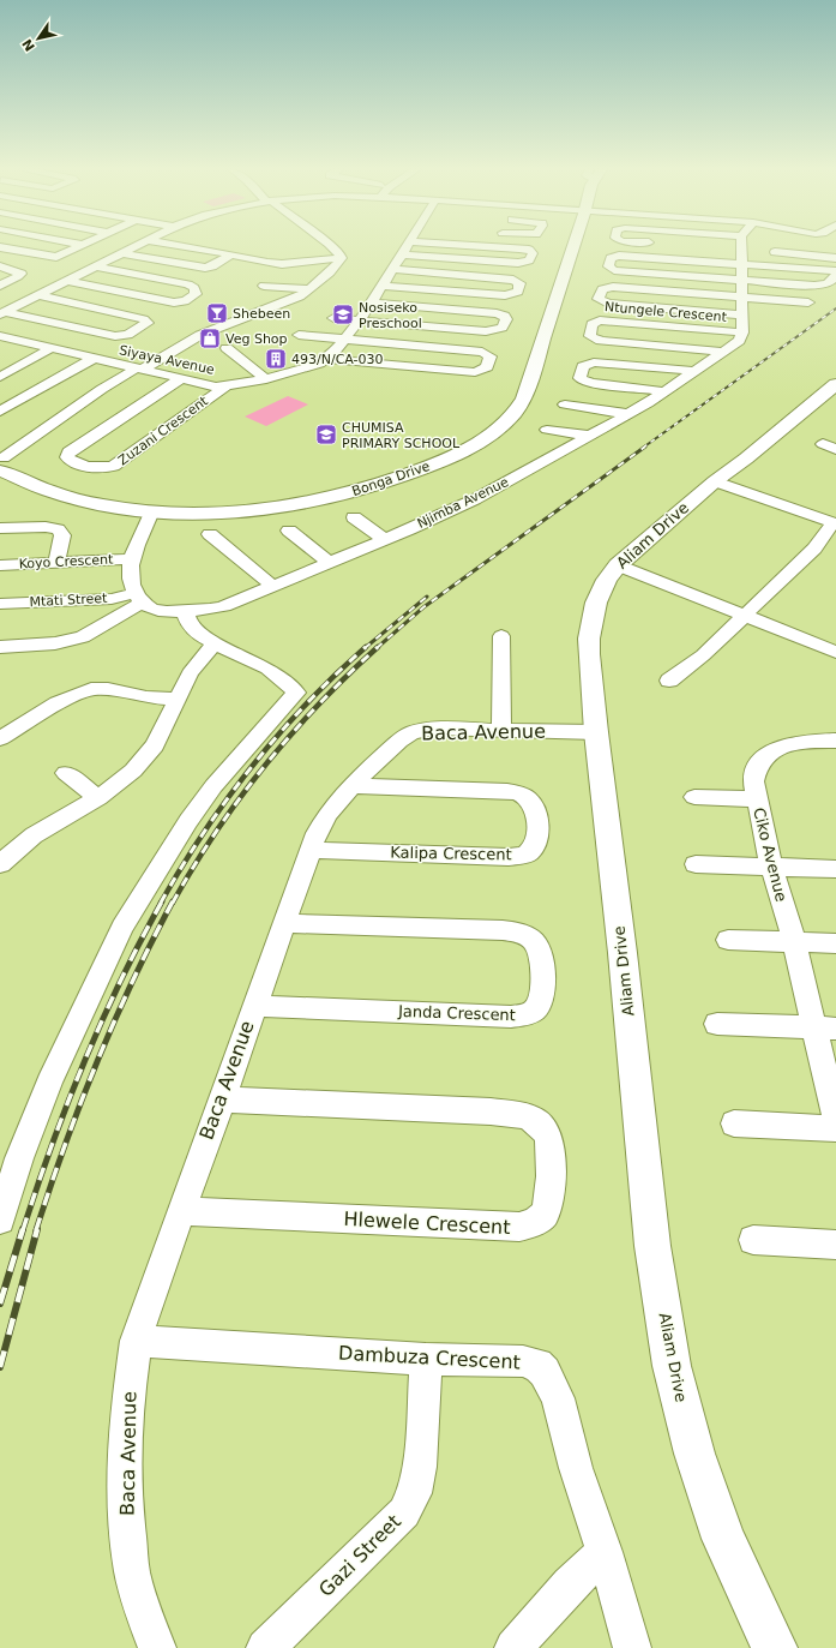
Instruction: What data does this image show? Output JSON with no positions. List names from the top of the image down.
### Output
{
  "streets": {
    "street": [
      "Ntungele Crescent",
      "Siyaya Avenue",
      "Zuzani Crescent",
      "Bonga Drive",
      "Njimba Avenue",
      "Aliam Drive",
      "Koyo Crescent",
      "Mtati Street",
      "Baca Avenue",
      "Kalipa Crescent",
      "Ciko Avenue",
      "Janda Crescent",
      "Hlewele Crescent",
      "Dambuza Crescent",
      "Gazi Street"
    ]
  },
  "crossings": [
    ["Ntungele Crescent", "Njimba Avenue"],
    ["Siyaya Avenue", "Zuzani Crescent"],
    ["Njimba Avenue", "Mtati Street"],
    ["Aliam Drive", "Baca Avenue"],
    ["Baca Avenue", "Kalipa Crescent"],
    ["Baca Avenue", "Janda Crescent"],
    ["Baca Avenue", "Hlewele Crescent"],
    ["Baca Avenue", "Dambuza Crescent"],
    ["Dambuza Crescent", "Gazi Street"]
  ],
  "places": {
    "bar": ["Shebeen"],
    "school or university": ["Nosiseko Preschool", "CHUMISA PRIMARY SCHOOL"],
    "shop": ["Veg Shop"],
    "building": ["493/N/CA-030"]
  },
  "north": "bottom left"
}
